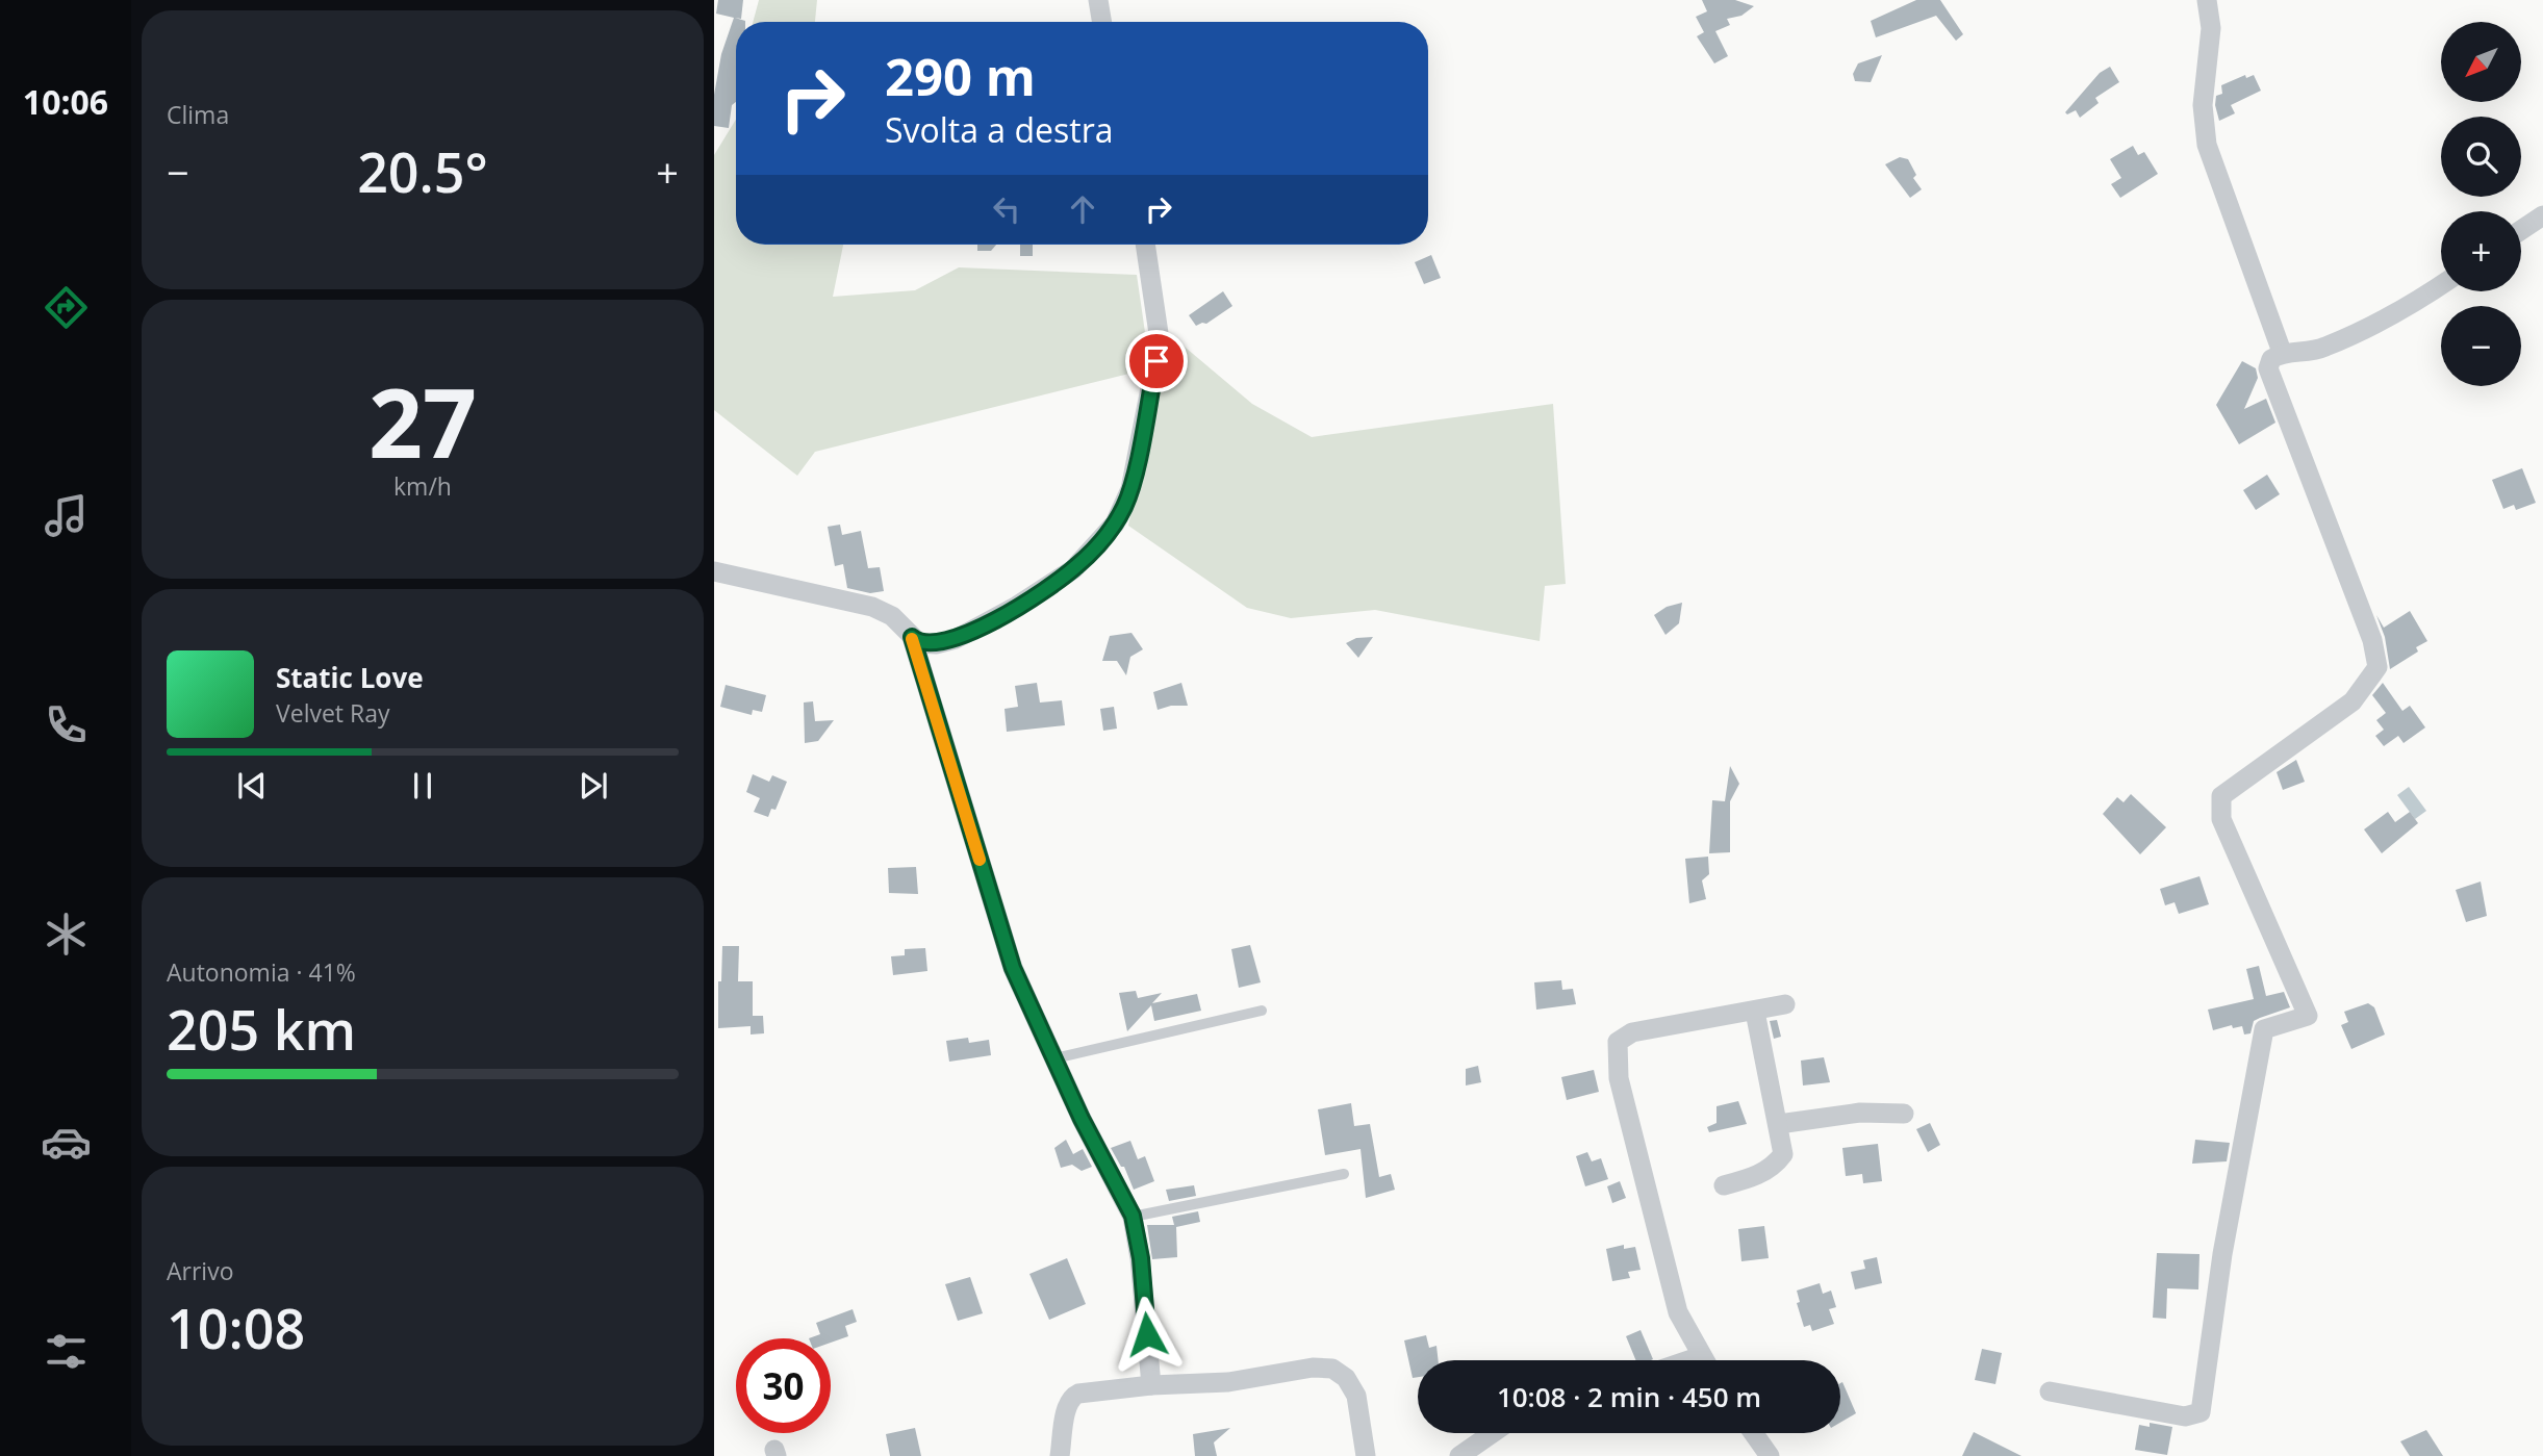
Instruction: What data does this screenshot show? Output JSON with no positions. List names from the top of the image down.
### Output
{
  "north": "bottom left",
  "page": {
    "tabs": "10:06",
    "tile": [
      "Clima",
      ["27", "km/h"],
      ["Autonomia · 41%", "205 km"],
      ["Arrivo", "10:08"]
    ],
    "map_buttons": ["+", "−"],
    "turn": ["290 m", "Svolta a destra"],
    "heat": ["−", "20.5°", "+"],
    "song": ["Static Love", "Velvet Ray"],
    "limit": "30",
    "trip": "10:08 · 2 min · 450 m"
  }
}
